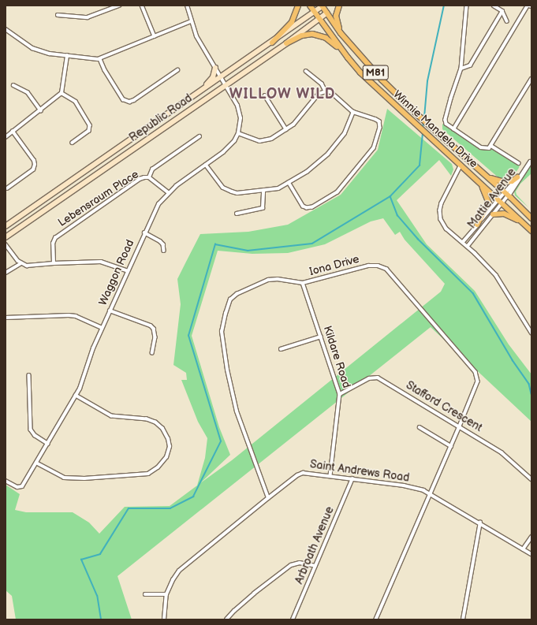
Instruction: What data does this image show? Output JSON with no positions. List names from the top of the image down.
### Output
{
  "streets": {
    "main road": ["M81", "Republic Road", "Winnie Mandela Drive"],
    "street": [
      "Lebensraum Place",
      "Mattie Avenue",
      "Iona Drive",
      "Waggon Road",
      "Kildare Road",
      "Stafford Crescent",
      "Saint Andrews Road",
      "Arbroath Avenue"
    ]
  },
  "crossings": [
    ["Republic Road", "Winnie Mandela Drive"],
    ["Republic Road", "Waggon Road"],
    ["Winnie Mandela Drive", "Mattie Avenue"],
    ["Iona Drive", "Kildare Road"],
    ["Iona Drive", "Stafford Crescent"],
    ["Iona Drive", "Saint Andrews Road"],
    ["Kildare Road", "Stafford Crescent"],
    ["Kildare Road", "Saint Andrews Road"],
    ["Saint Andrews Road", "Arbroath Avenue"]
  ],
  "districts": ["WILLOW WILD"]
}
